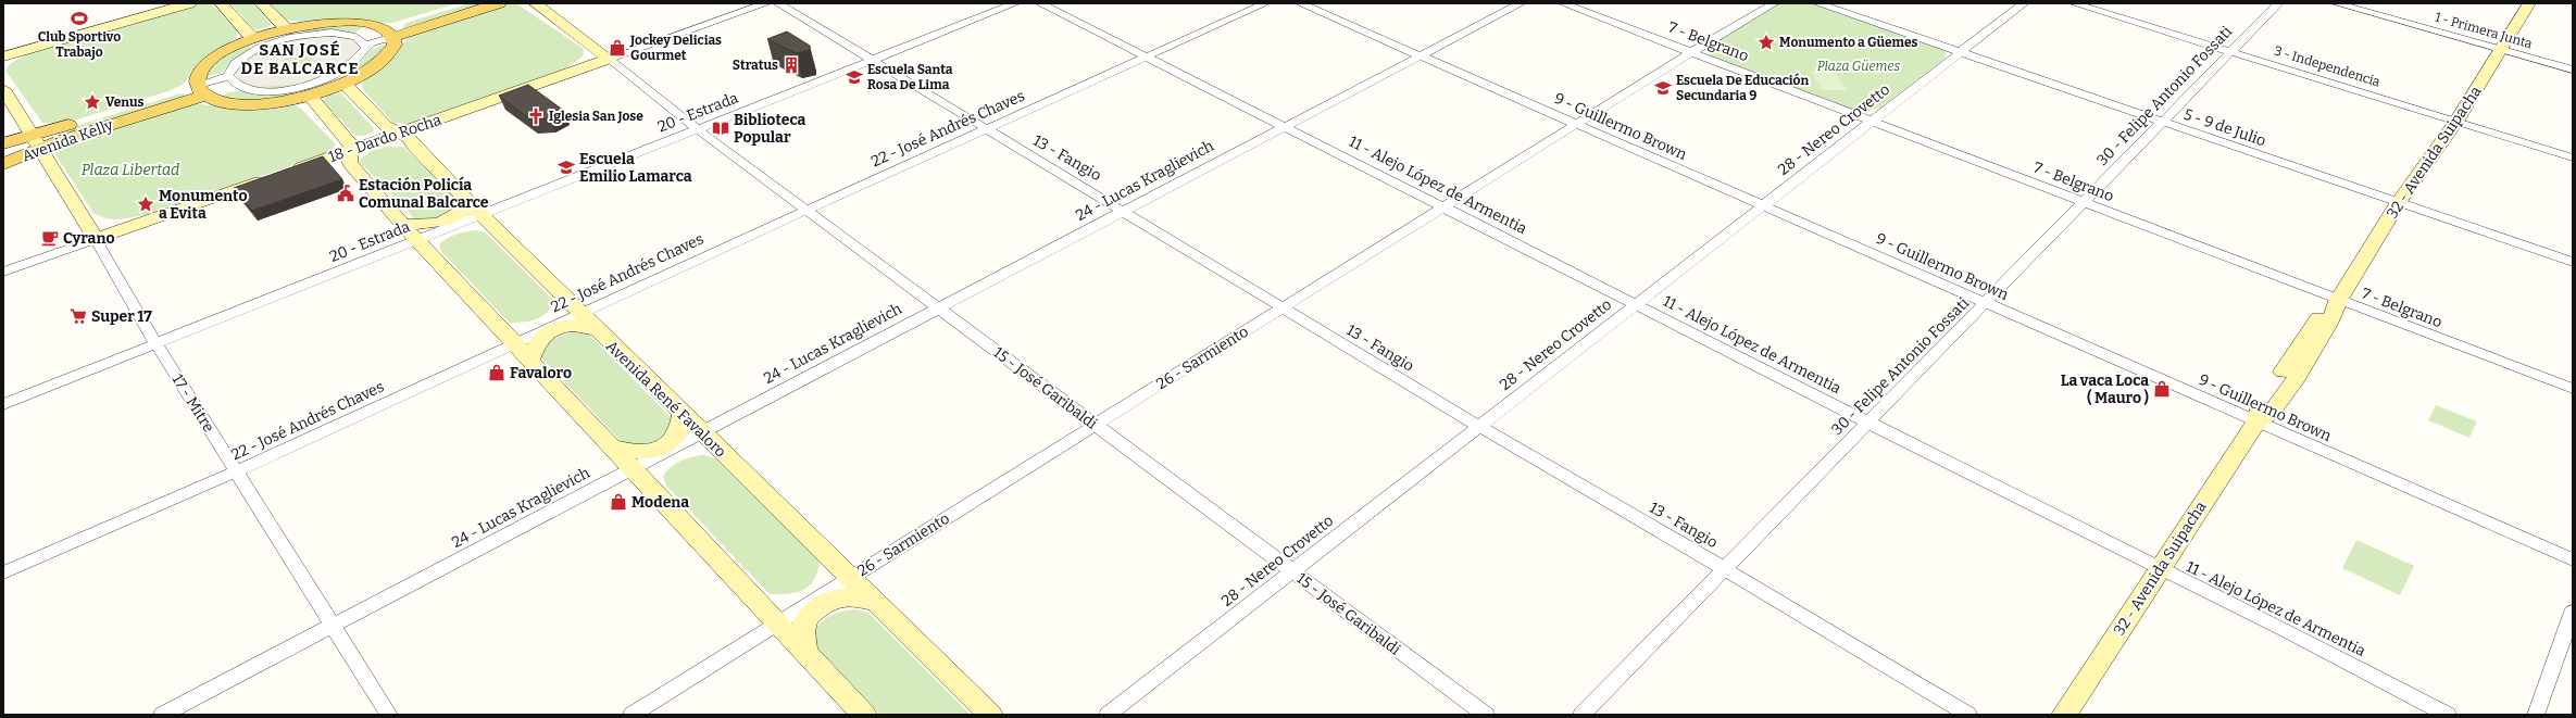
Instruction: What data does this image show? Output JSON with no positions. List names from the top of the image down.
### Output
{
  "streets": {
    "main road": ["Avenida Kelly"],
    "street": [
      "1 - Primera Junta",
      "7 - Belgrano",
      "3 - Independencia",
      "30 - Felipe Antonio Fossati",
      "20 - Estrada",
      "9 - Guillermo Brown",
      "5 - 9 de Julio",
      "22 - José Andrés Chaves",
      "28 - Nereo Crovetto",
      "18 - Dardo Rocha",
      "32 - Avenida Suipacha",
      "13 - Fangio",
      "24 - Lucas Kraglievich",
      "11 - Alejo López de Armentia",
      "26 - Sarmiento",
      "15 - José Garibaldi",
      "Avenida René Favaloro",
      "17 - Mitre"
    ]
  },
  "crossings": [
    ["1 - Primera Junta", "32 - Avenida Suipacha"],
    ["7 - Belgrano", "30 - Felipe Antonio Fossati"],
    ["7 - Belgrano", "28 - Nereo Crovetto"],
    ["7 - Belgrano", "32 - Avenida Suipacha"],
    ["7 - Belgrano", "26 - Sarmiento"],
    ["3 - Independencia", "30 - Felipe Antonio Fossati"],
    ["3 - Independencia", "32 - Avenida Suipacha"],
    ["30 - Felipe Antonio Fossati", "9 - Guillermo Brown"],
    ["30 - Felipe Antonio Fossati", "5 - 9 de Julio"],
    ["30 - Felipe Antonio Fossati", "13 - Fangio"],
    ["30 - Felipe Antonio Fossati", "11 - Alejo López de Armentia"],
    ["20 - Estrada", "13 - Fangio"],
    ["20 - Estrada", "15 - José Garibaldi"],
    ["20 - Estrada", "Avenida René Favaloro"],
    ["20 - Estrada", "17 - Mitre"],
    ["9 - Guillermo Brown", "28 - Nereo Crovetto"],
    ["9 - Guillermo Brown", "32 - Avenida Suipacha"],
    ["9 - Guillermo Brown", "24 - Lucas Kraglievich"],
    ["9 - Guillermo Brown", "26 - Sarmiento"],
    ["5 - 9 de Julio", "28 - Nereo Crovetto"],
    ["5 - 9 de Julio", "32 - Avenida Suipacha"],
    ["22 - José Andrés Chaves", "13 - Fangio"],
    ["22 - José Andrés Chaves", "11 - Alejo López de Armentia"],
    ["22 - José Andrés Chaves", "15 - José Garibaldi"],
    ["22 - José Andrés Chaves", "Avenida René Favaloro"],
    ["22 - José Andrés Chaves", "17 - Mitre"],
    ["28 - Nereo Crovetto", "13 - Fangio"],
    ["28 - Nereo Crovetto", "11 - Alejo López de Armentia"],
    ["28 - Nereo Crovetto", "15 - José Garibaldi"],
    ["18 - Dardo Rocha", "15 - José Garibaldi"],
    ["18 - Dardo Rocha", "Avenida René Favaloro"],
    ["Avenida Kelly", "17 - Mitre"],
    ["32 - Avenida Suipacha", "11 - Alejo López de Armentia"],
    ["13 - Fangio", "24 - Lucas Kraglievich"],
    ["13 - Fangio", "26 - Sarmiento"],
    ["24 - Lucas Kraglievich", "11 - Alejo López de Armentia"],
    ["24 - Lucas Kraglievich", "15 - José Garibaldi"],
    ["24 - Lucas Kraglievich", "Avenida René Favaloro"],
    ["24 - Lucas Kraglievich", "17 - Mitre"],
    ["11 - Alejo López de Armentia", "26 - Sarmiento"],
    ["26 - Sarmiento", "15 - José Garibaldi"],
    ["26 - Sarmiento", "Avenida René Favaloro"]
  ],
  "districts": ["SAN JOSÉ DE BALCARCE"],
  "parks": ["Plaza Güemes", "Plaza Libertad"],
  "places": {
    "sports": ["Club Sportivo Trabajo"],
    "place": ["Monumento a Güemes", "Venus", "Monumento a Evita"],
    "shop": [
      "Jockey Delicias Gourmet",
      "Favaloro",
      "La vaca Loca ( Mauro )",
      "Modena"
    ],
    "building": ["Stratus"],
    "school or university": ["Escuela Santa Rosa De Lima", "Escuela De Educación Secundaria 9", "Escuela Emilio Lamarca"],
    "church": ["Iglesia San Jose"],
    "library": ["Biblioteca Popular"],
    "public building": ["Estación Policía Comunal Balcarce"],
    "cafe": ["Cyrano"],
    "supermarket": ["Super 17"]
  }
}
